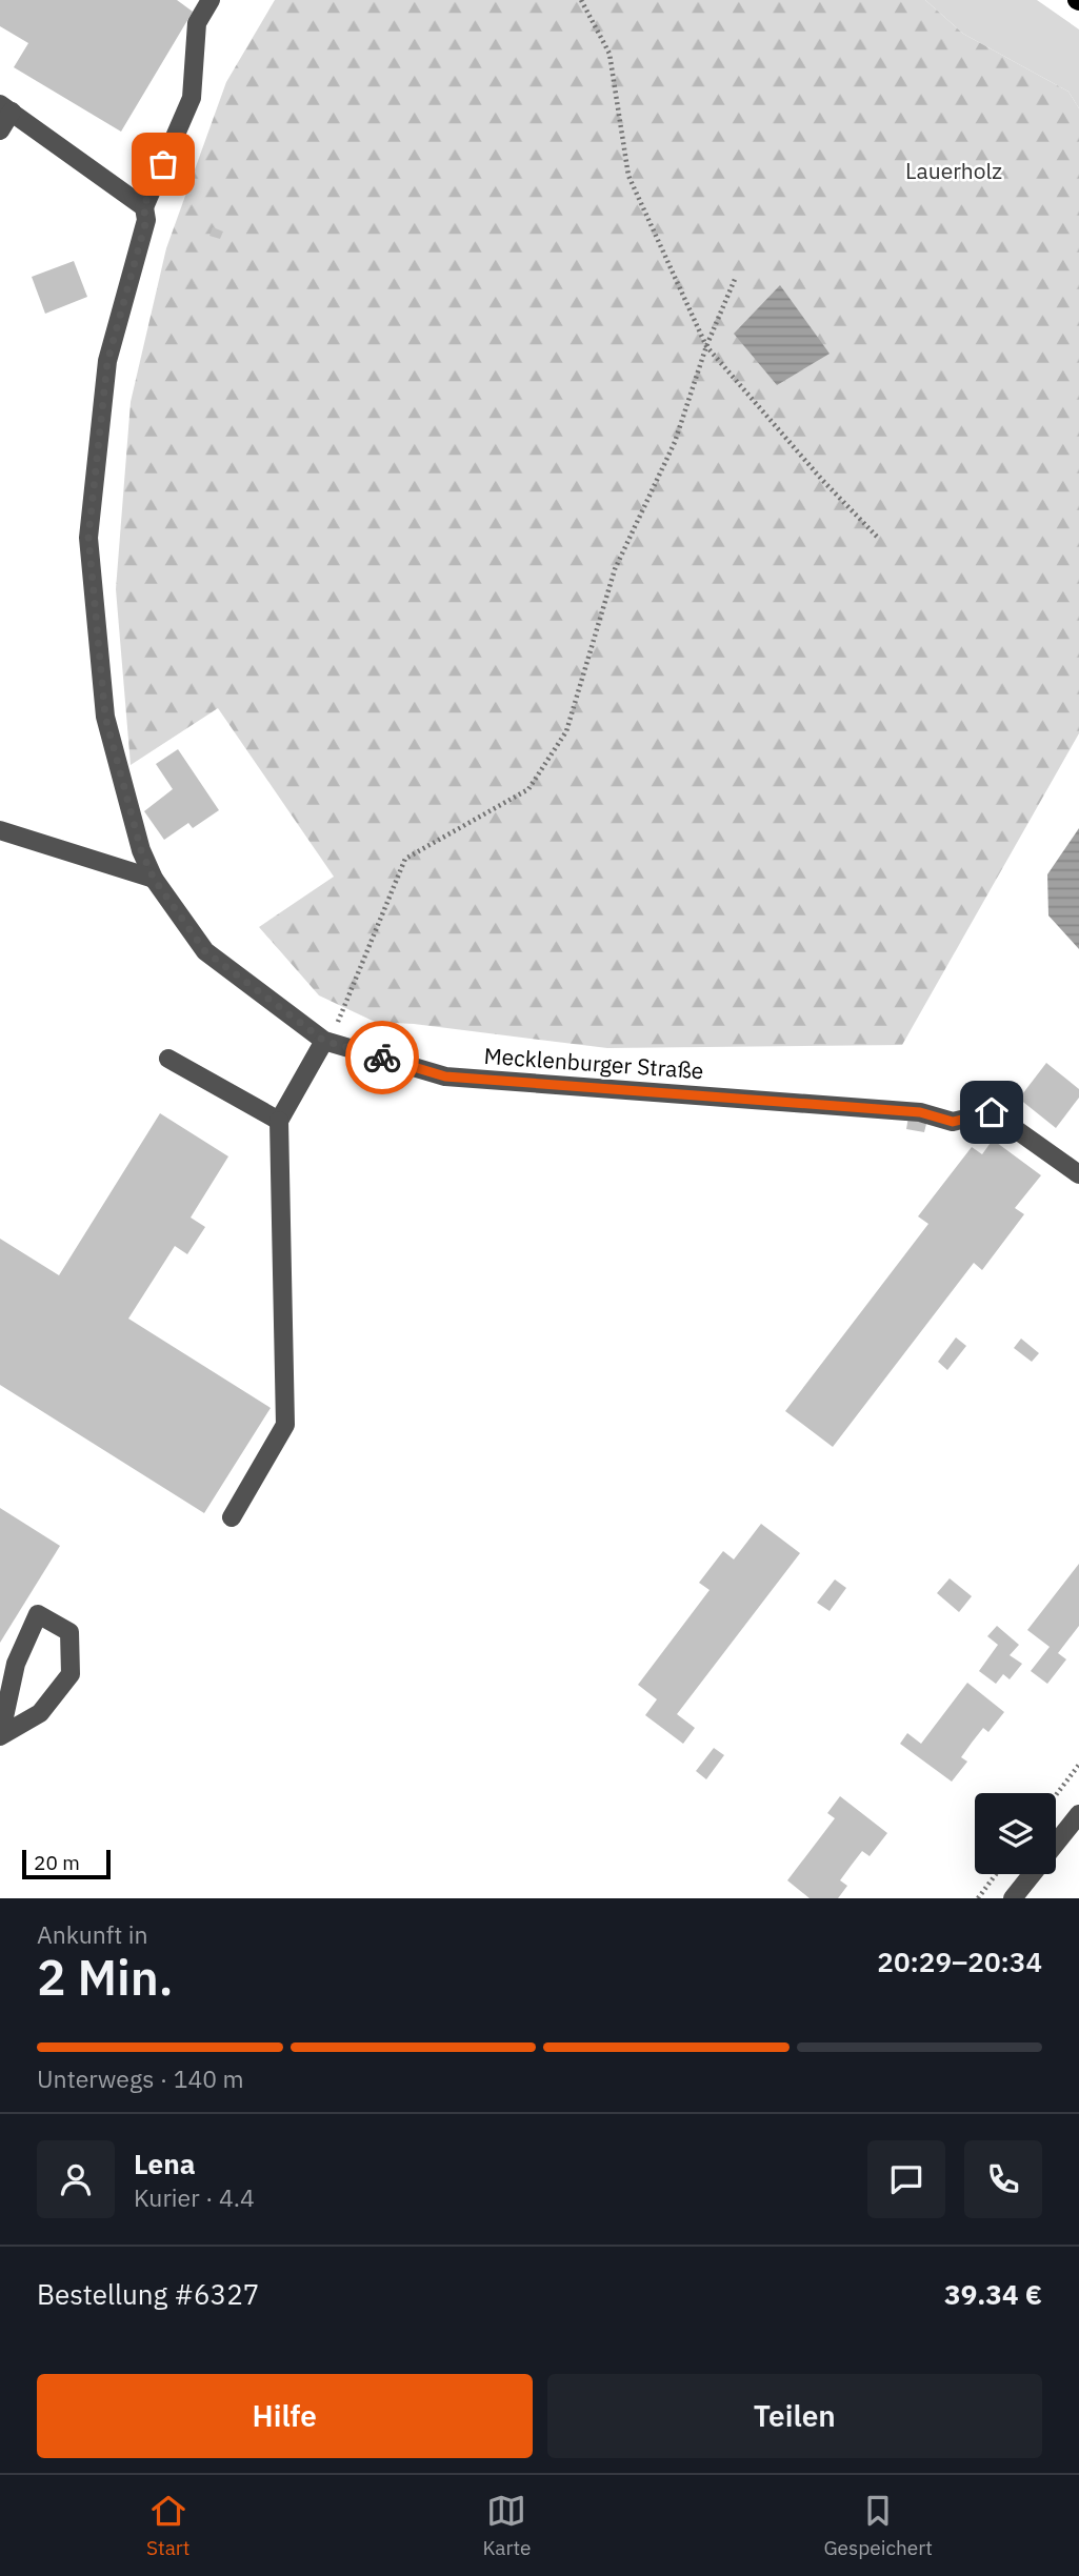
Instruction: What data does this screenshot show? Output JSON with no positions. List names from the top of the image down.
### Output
{
  "streets": {
    "street": ["Mecklenburger Straße"]
  },
  "parks": ["Lauerholz"],
  "scale_bar": "20 m",
  "page": {
    "scale": "20 m",
    "heading": ["2 Min.", "Ankunft in", "20:29–20:34"],
    "panel": [
      "Lena",
      "Kurier · 4.4",
      "Bestellung #6327",
      "39.34 €"
    ],
    "bar": "Unterwegs · 140 m",
    "buttons": ["Hilfe", "Teilen"],
    "tabs": ["Start", "Karte", "Gespeichert"]
  }
}
